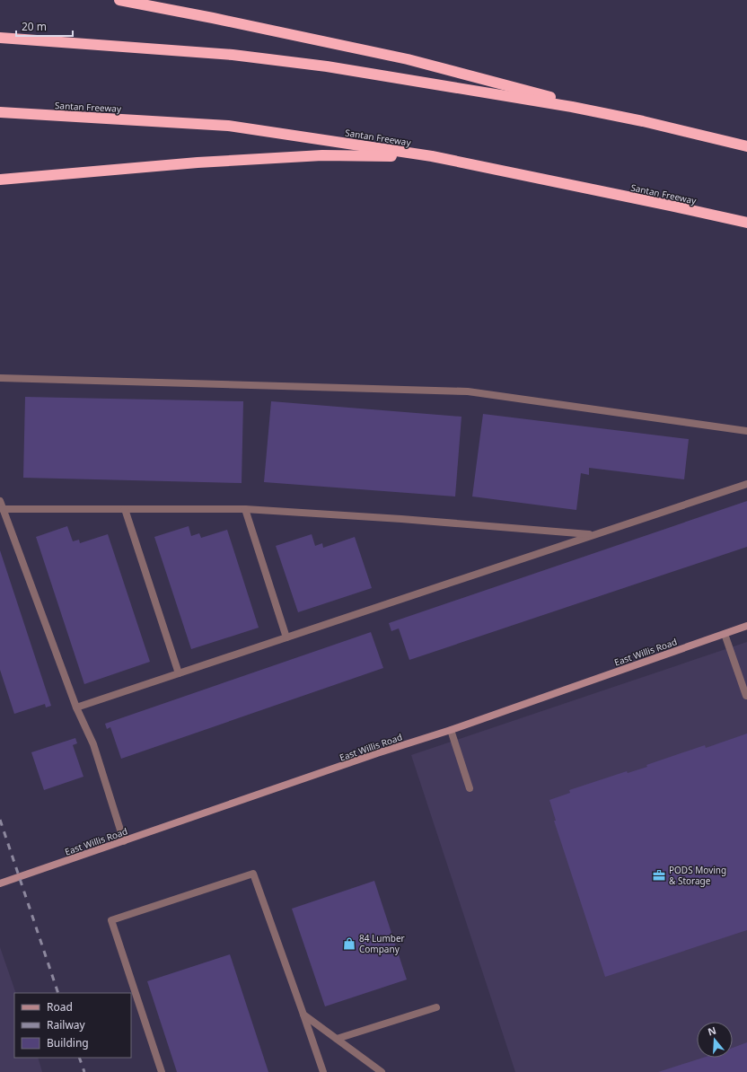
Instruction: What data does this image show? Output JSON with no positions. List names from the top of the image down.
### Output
{
  "streets": {
    "highway": ["Santan Freeway"],
    "street": ["East Willis Road"]
  },
  "places": {
    "office": ["PODS Moving & Storage"],
    "shop": ["84 Lumber Company"]
  },
  "legend": ["Road", "Railway", "Building"],
  "scale_bar": "20 m",
  "north": "top"
}
